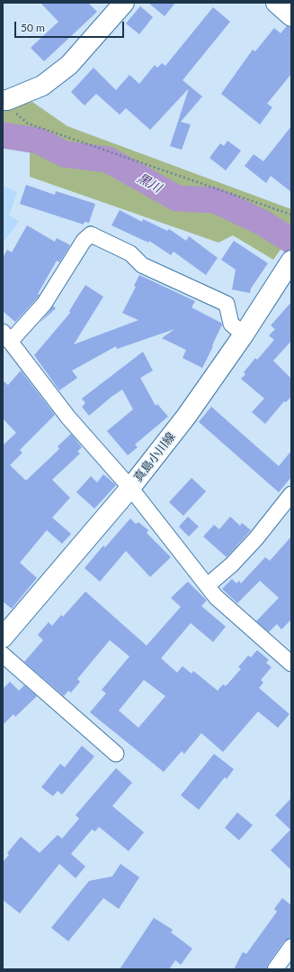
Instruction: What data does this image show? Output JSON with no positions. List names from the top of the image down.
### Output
{
  "streets": {
    "street": ["真島小川線"]
  },
  "water": ["黒川"],
  "scale_bar": "50 m"
}
